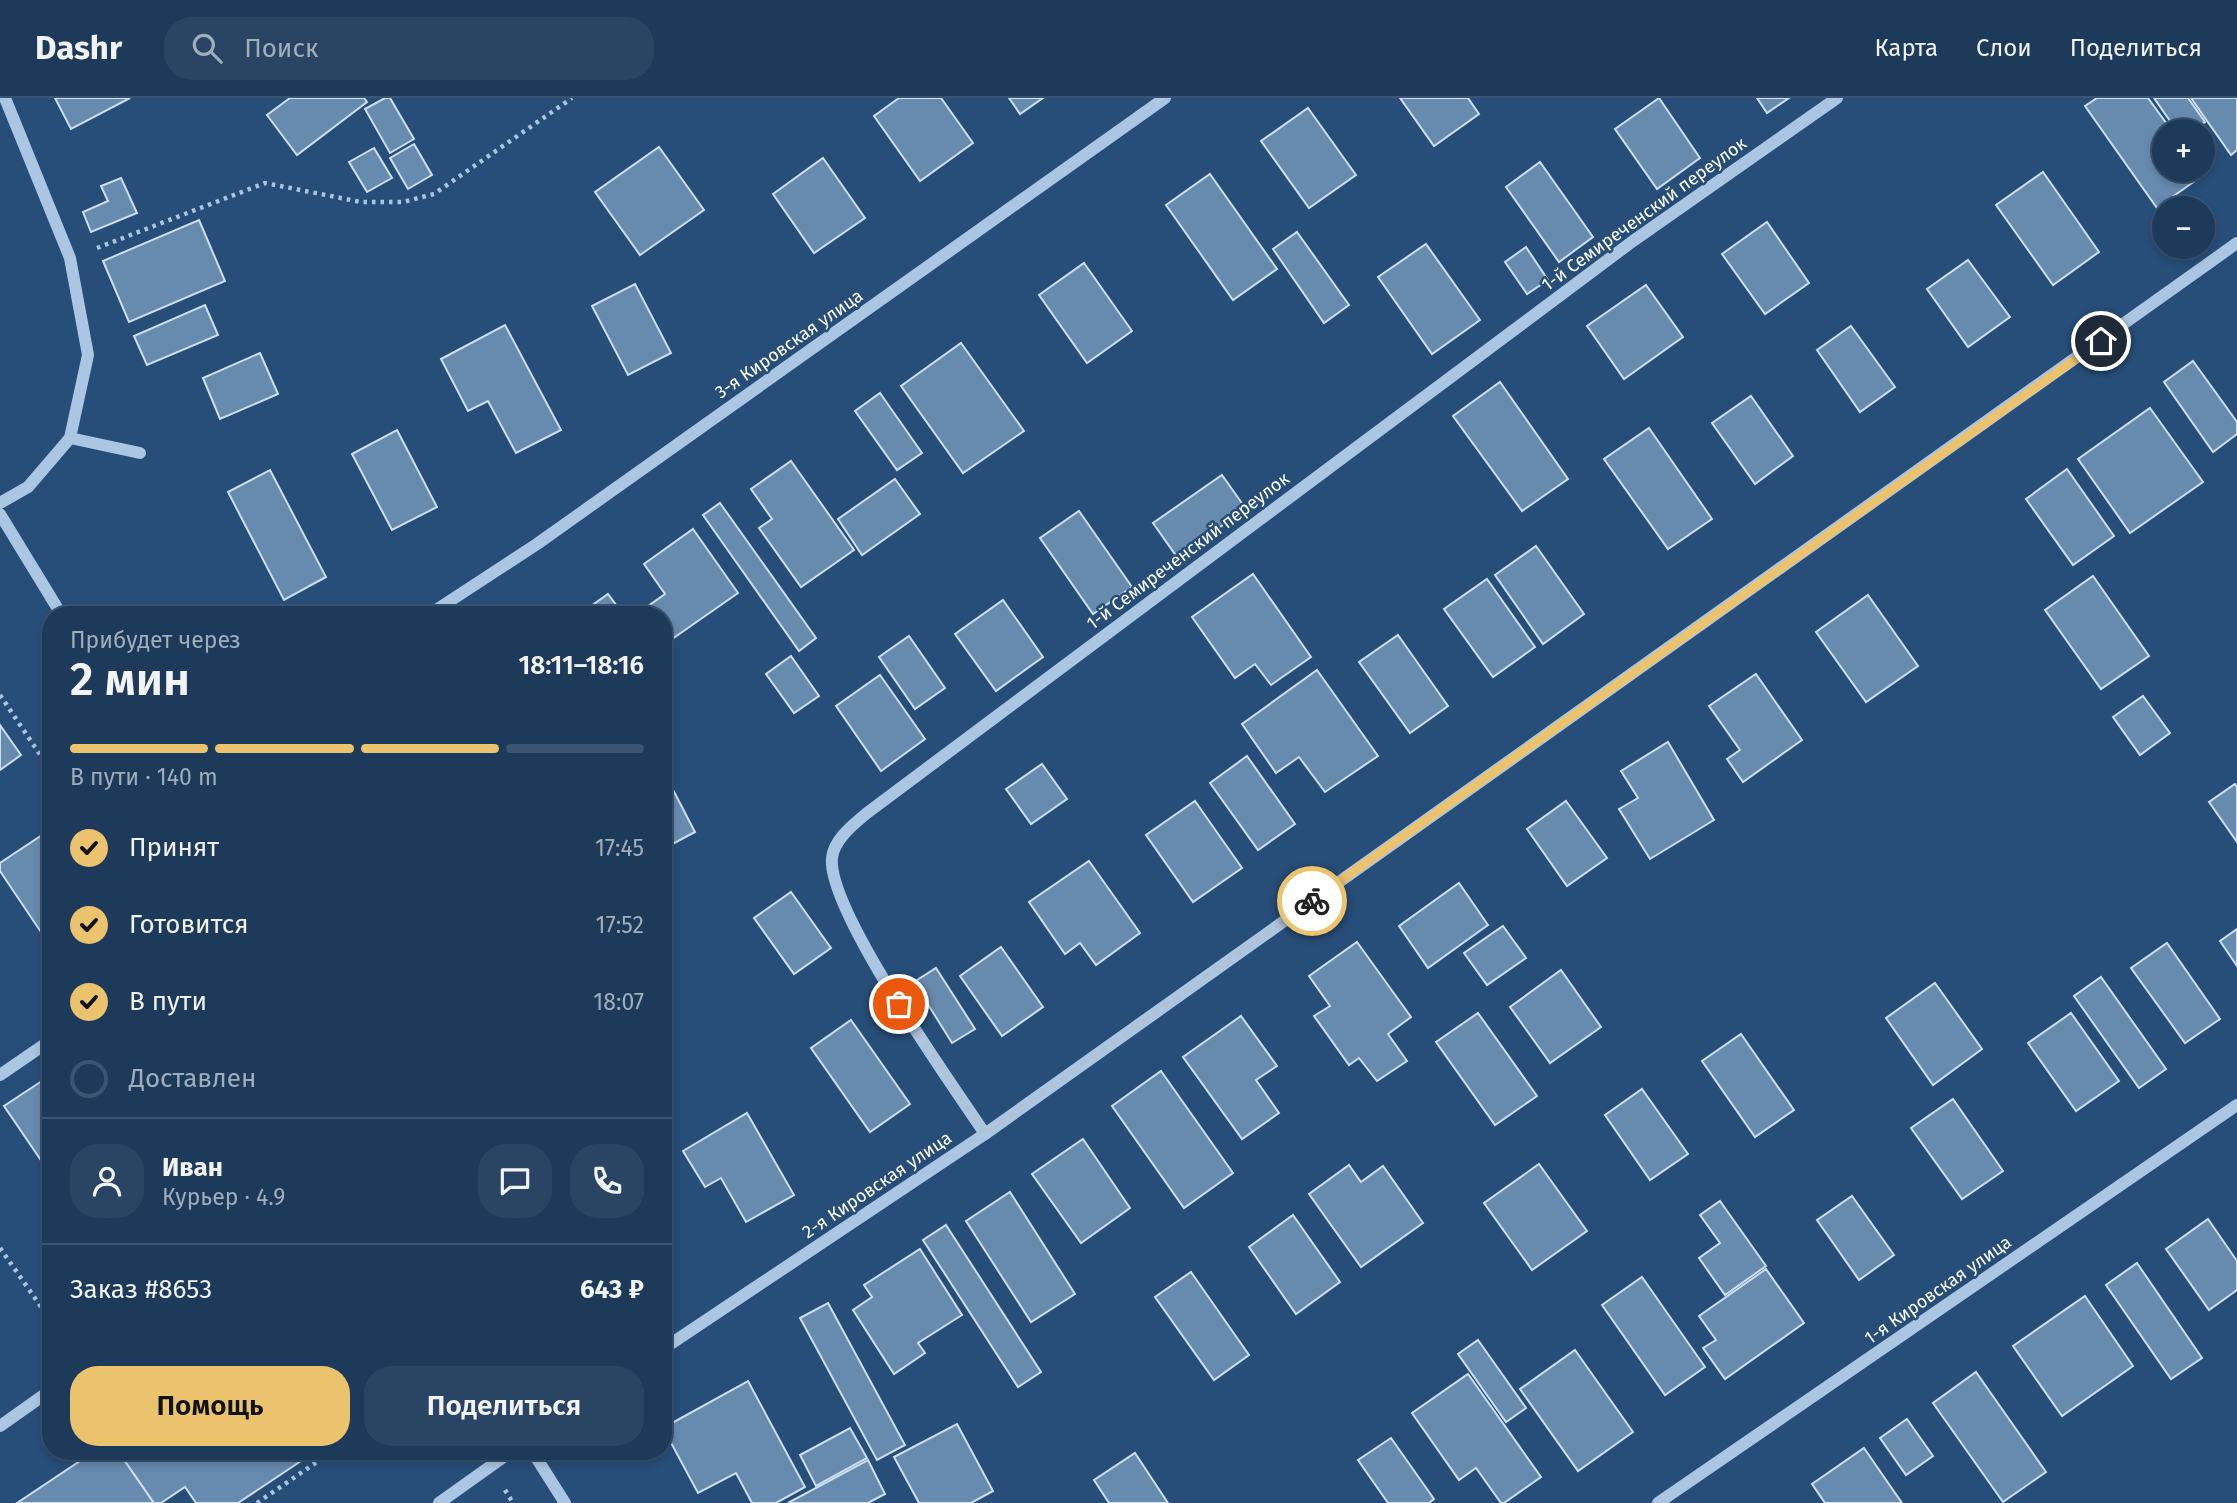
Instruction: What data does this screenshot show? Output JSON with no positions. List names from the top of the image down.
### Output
{
  "streets": {
    "street": [
      "1-й Семиреченский переулок",
      "3-я Кировская улица",
      "2-я Кировская улица",
      "1-я Кировская улица"
    ]
  },
  "crossings": [
    ["1-й Семиреченский переулок", "2-я Кировская улица"]
  ],
  "page": {
    "header": "Dashr",
    "search": "Поиск",
    "nav": ["Карта", "Слои", "Поделиться"],
    "map_buttons": ["+", "−"],
    "heading": ["2 мин", "Прибудет через", "18:11–18:16"],
    "panel": [
      "Иван",
      "Курьер · 4.9",
      "Заказ #8653",
      "643 ₽"
    ],
    "bar": "В пути · 140 m",
    "list": [
      ["Принят", "17:45"],
      ["Готовится", "17:52"],
      ["В пути", "18:07"],
      "Доставлен"
    ],
    "buttons": ["Помощь", "Поделиться"]
  }
}
